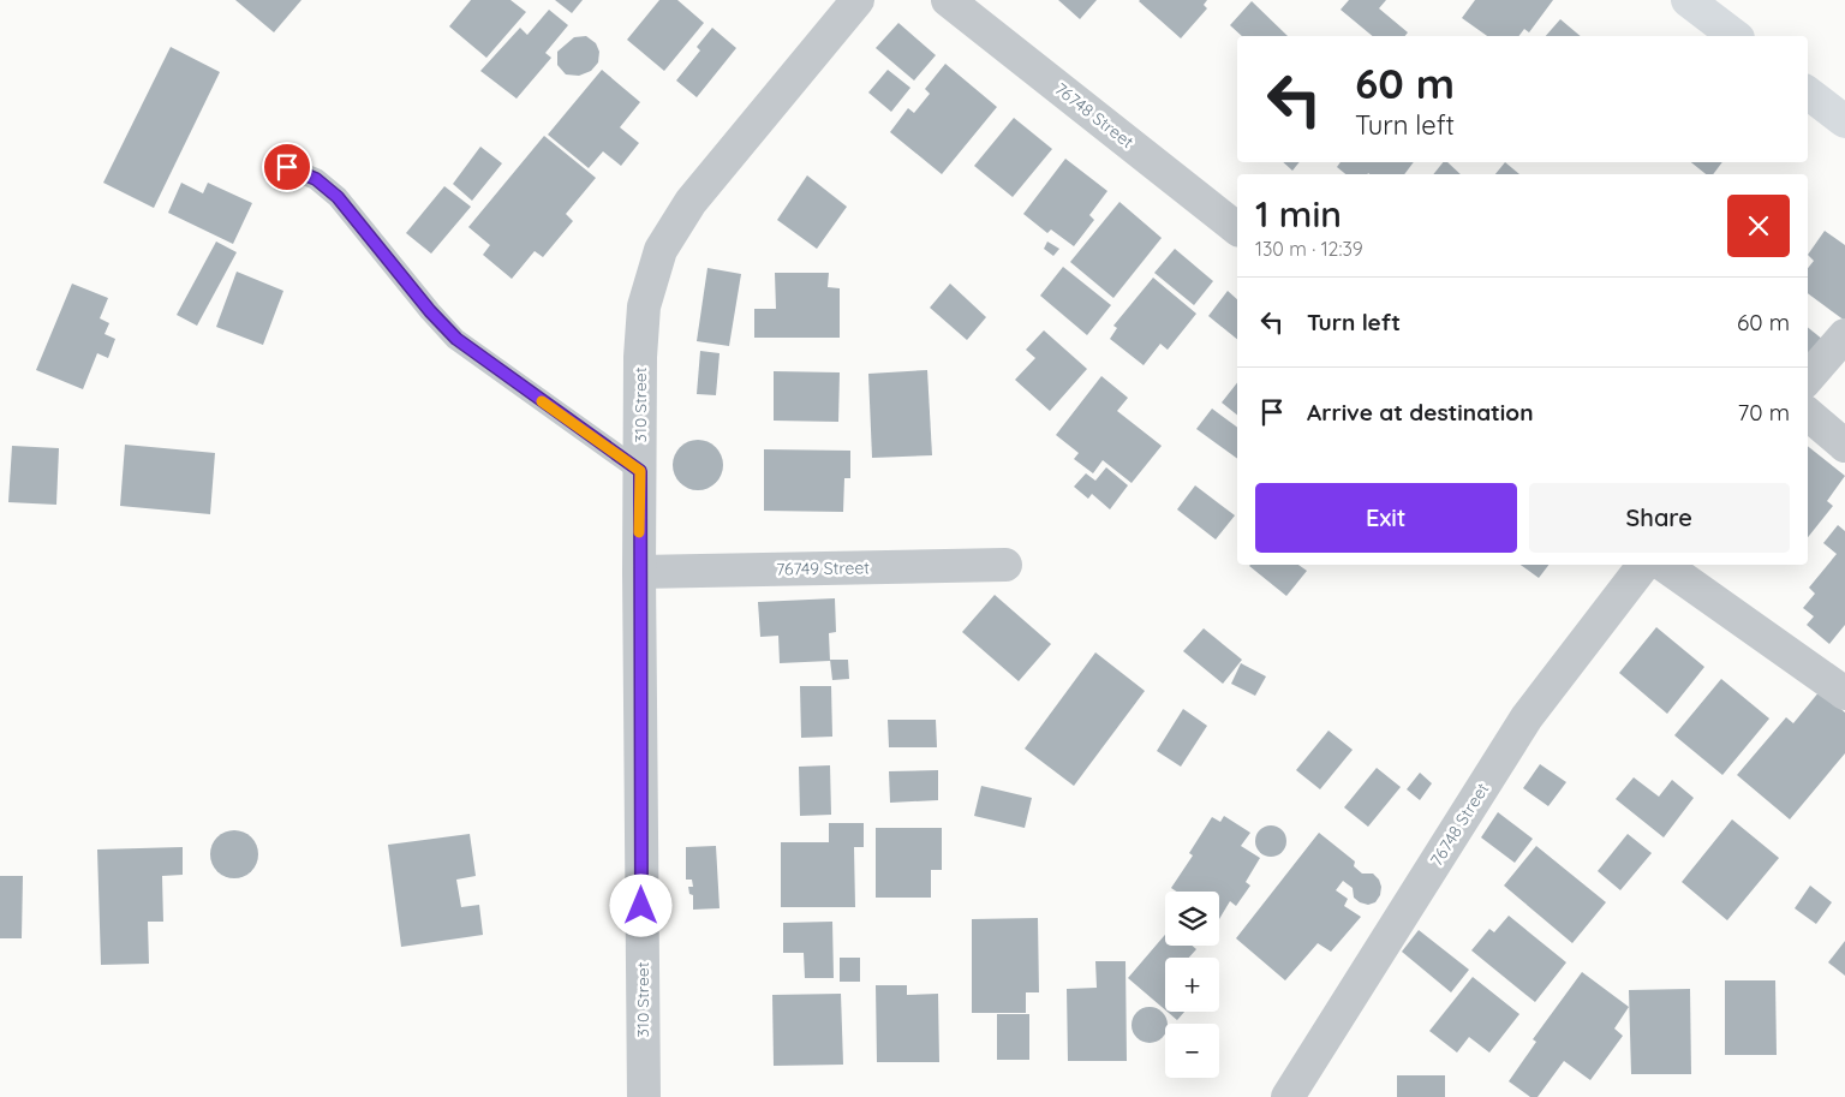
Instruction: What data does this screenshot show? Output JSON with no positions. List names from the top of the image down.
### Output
{
  "streets": {
    "street": ["76748 Street", "310 Street", "76749 Street"]
  },
  "crossings": [
    ["310 Street", "76749 Street"]
  ],
  "page": {
    "turn": ["60 m", "Turn left"],
    "heading": ["1 min", "130 m · 12:39"],
    "list": [
      {
        "name": "Turn left",
        "value": "60 m"
      },
      {
        "name": "Arrive at destination",
        "value": "70 m"
      }
    ],
    "buttons": ["Exit", "Share"],
    "map_buttons": ["+", "−"]
  }
}
